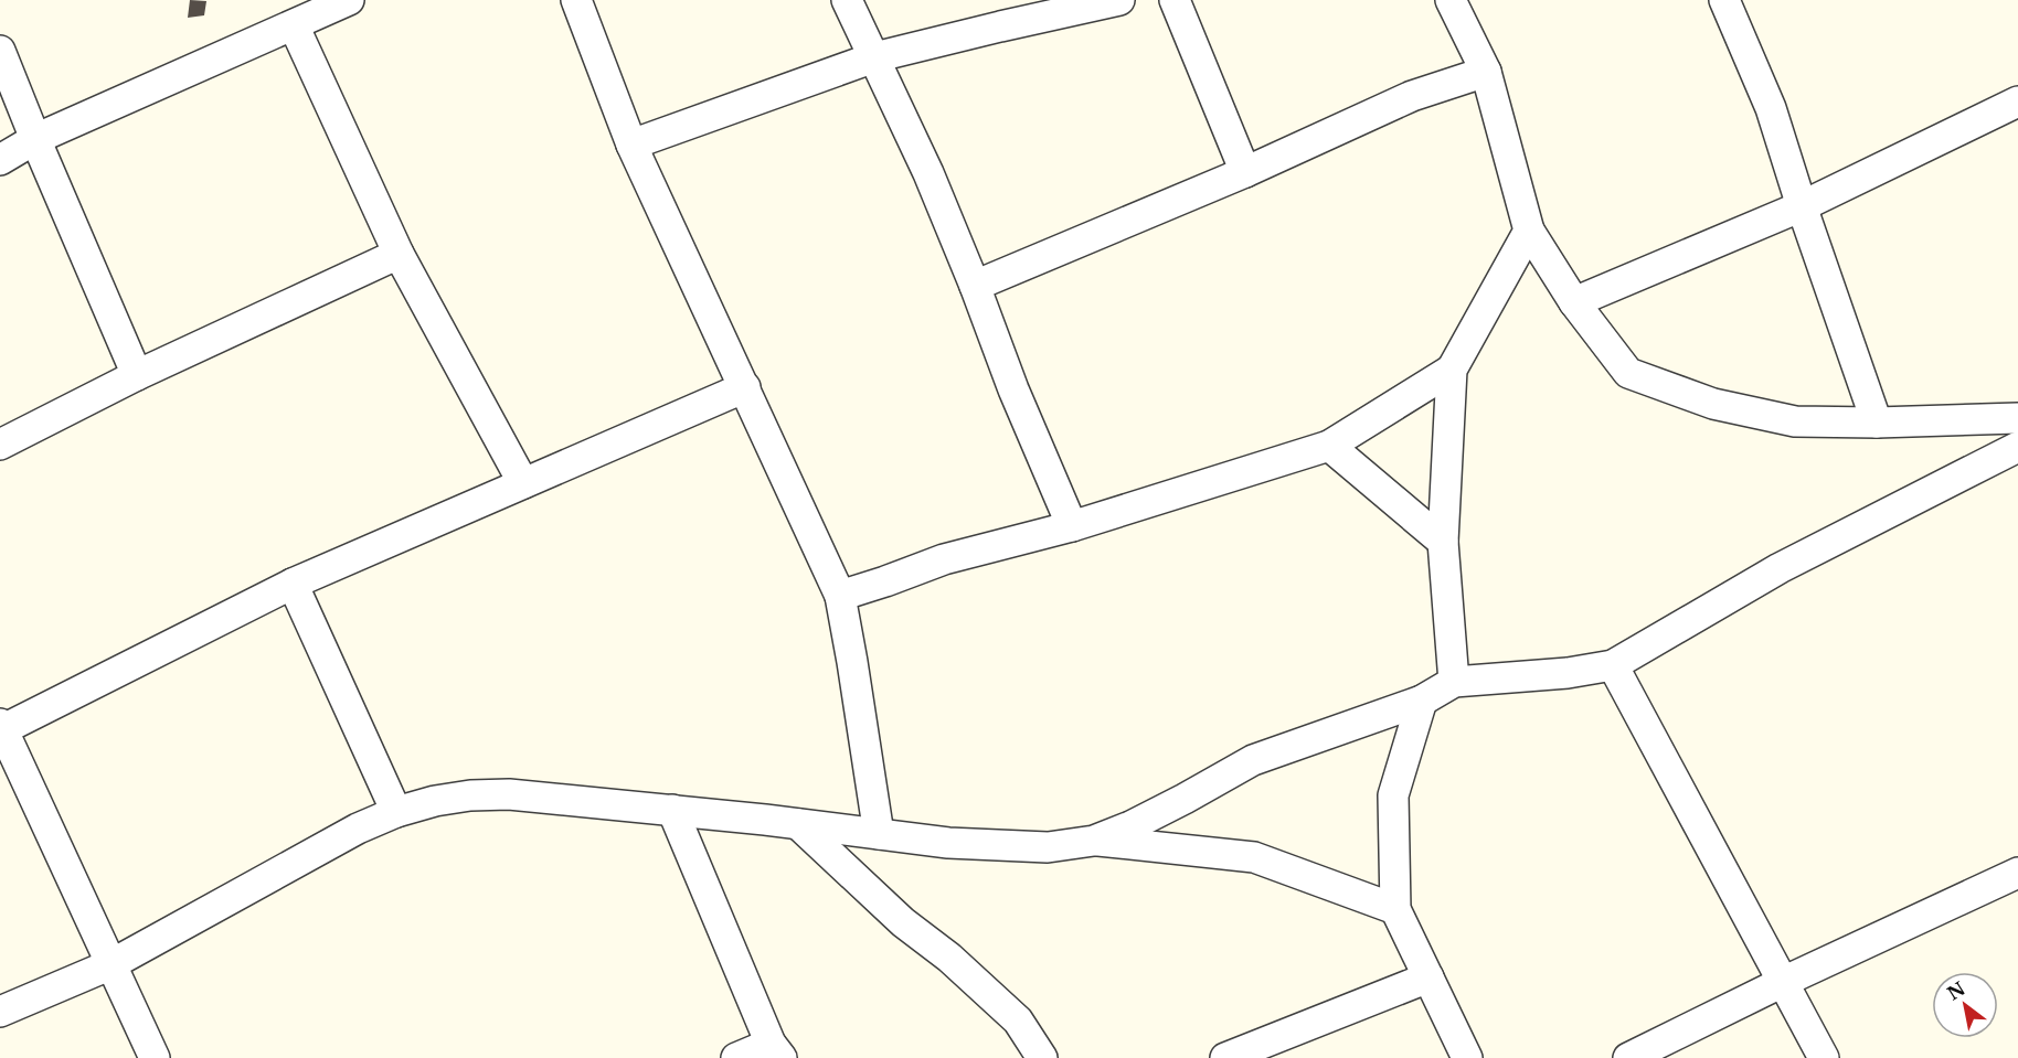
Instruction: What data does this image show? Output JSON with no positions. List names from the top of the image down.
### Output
{
  "north": "top left"
}
